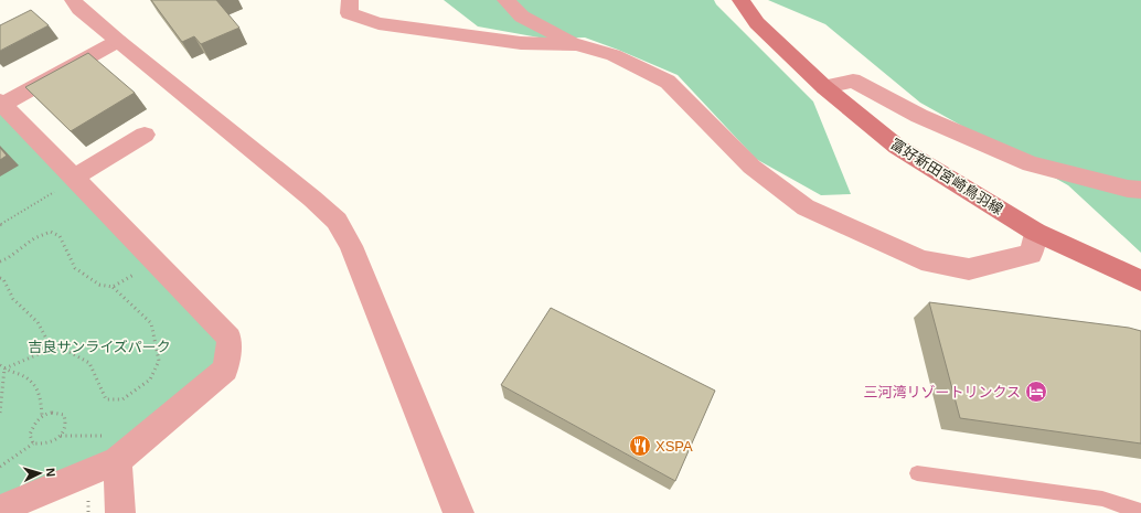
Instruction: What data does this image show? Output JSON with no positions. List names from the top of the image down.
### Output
{
  "streets": {
    "main road": ["富好新田宮崎鳥羽線"]
  },
  "parks": ["吉良サンライズパーク"],
  "places": {
    "hotel": ["三河湾リゾートリンクス"],
    "restaurant": ["XSPA"]
  },
  "north": "right"
}
